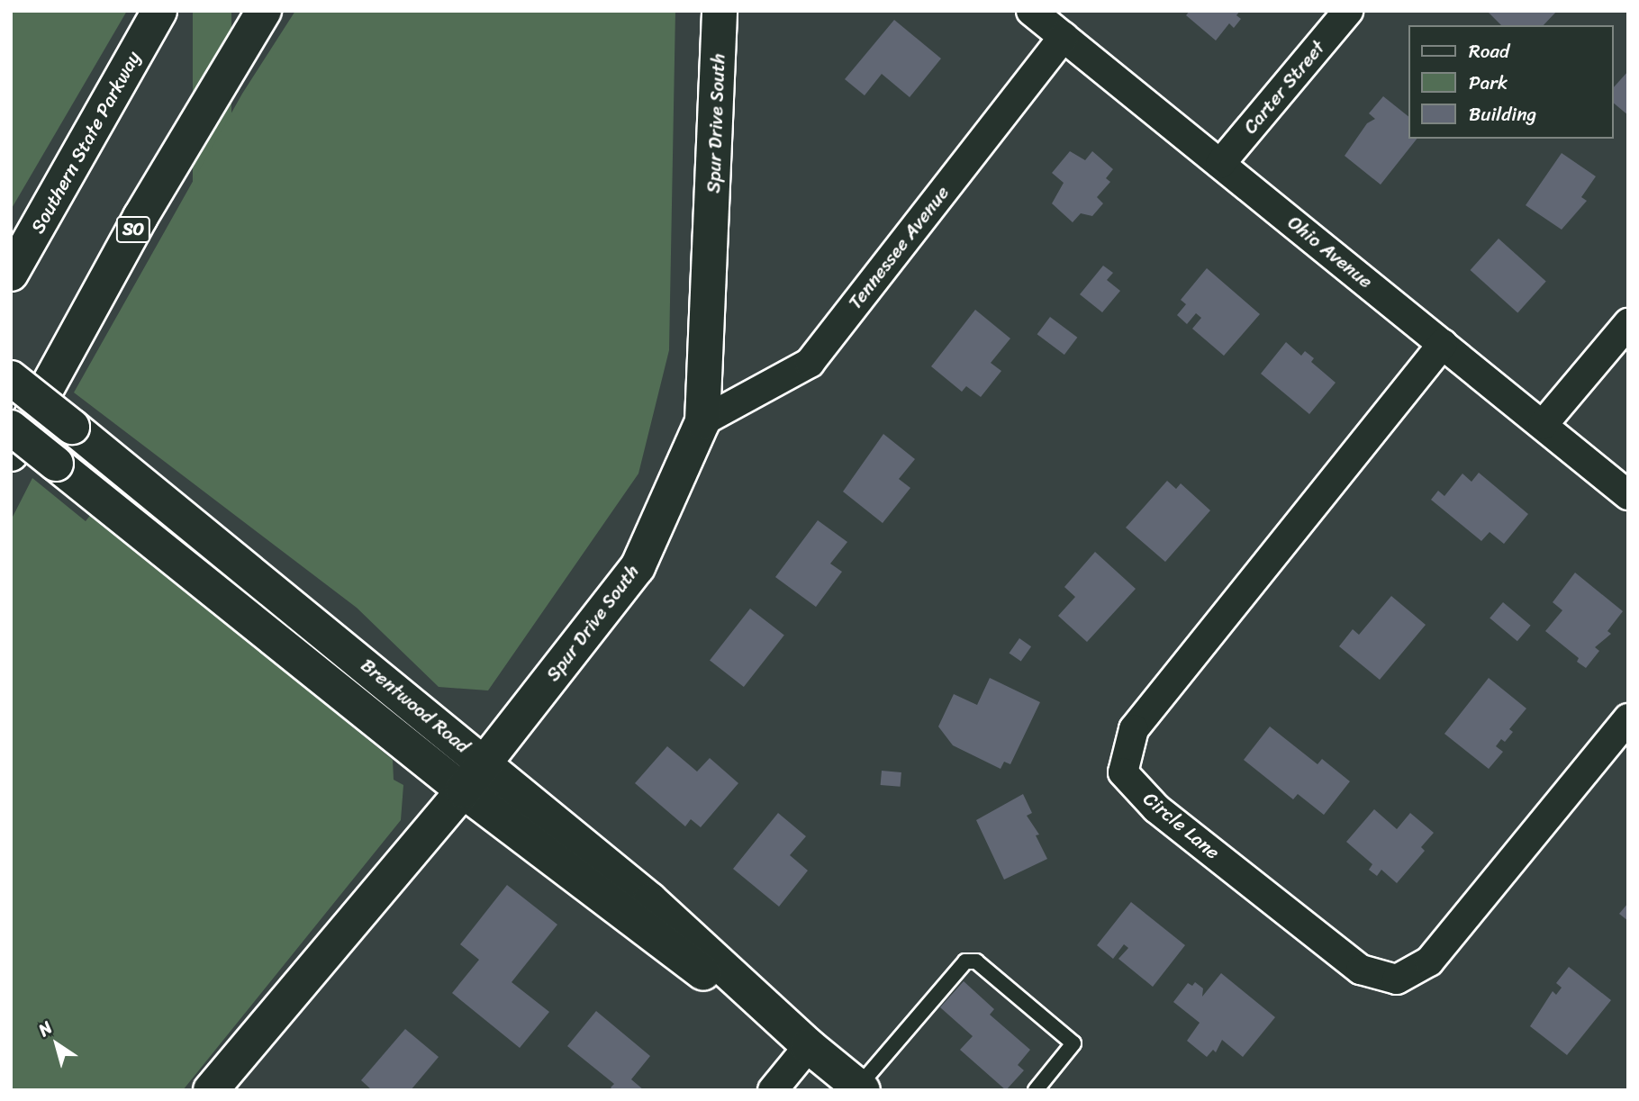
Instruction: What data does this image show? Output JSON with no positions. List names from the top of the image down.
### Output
{
  "streets": {
    "main road": [
      "Spur Drive South",
      "Southern State Parkway",
      "SO",
      "Brentwood Road"
    ],
    "street": [
      "Carter Street",
      "Tennessee Avenue",
      "Ohio Avenue",
      "Circle Lane"
    ]
  },
  "crossings": [
    ["Carter Street", "Ohio Avenue"],
    ["Spur Drive South", "Tennessee Avenue"],
    ["Spur Drive South", "Brentwood Road"],
    ["Tennessee Avenue", "Ohio Avenue"],
    ["Ohio Avenue", "Circle Lane"]
  ],
  "legend": ["Road", "Park", "Building"],
  "north": "top left"
}
